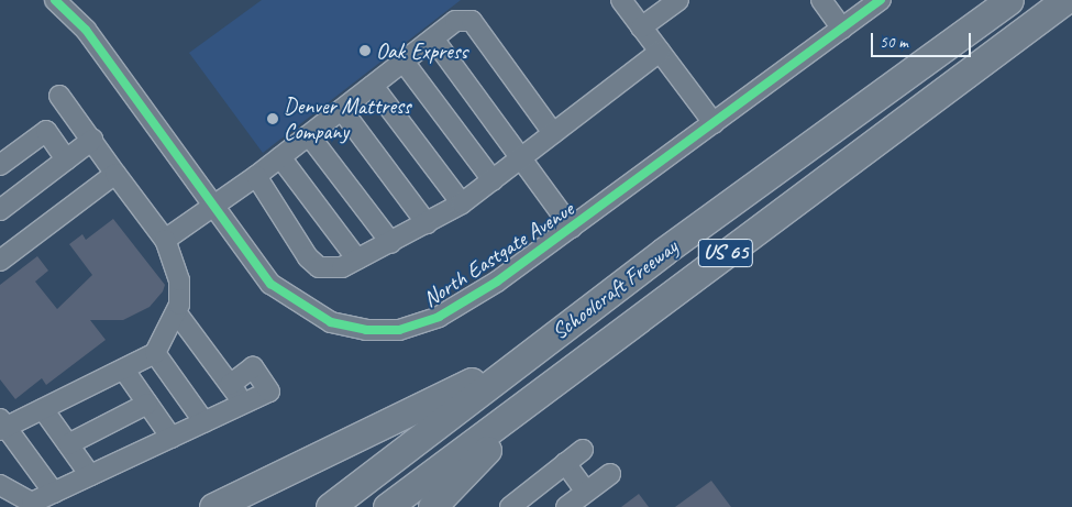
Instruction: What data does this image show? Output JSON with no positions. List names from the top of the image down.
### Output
{
  "streets": {
    "highway": ["US 65", "Schoolcraft Freeway"],
    "street": ["North Eastgate Avenue"]
  },
  "places": ["Oak Express", "Denver Mattress Company"],
  "scale_bar": "50 m"
}
